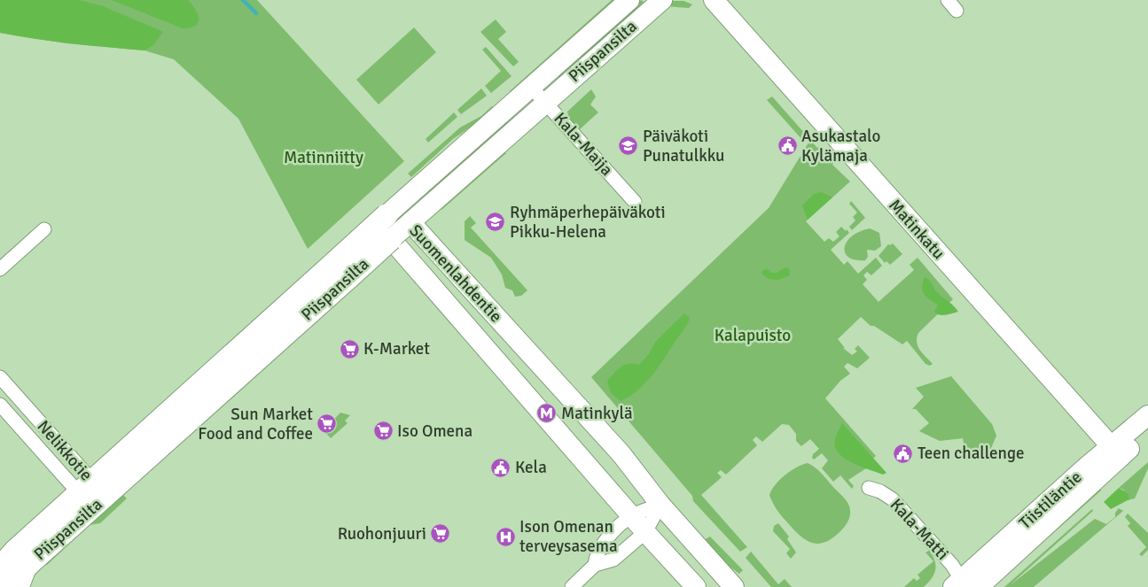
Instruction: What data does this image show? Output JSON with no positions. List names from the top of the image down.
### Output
{
  "streets": {
    "main road": [
      "Piispansilta",
      "Matinkatu",
      "Suomenlahdentie",
      "Tiistiläntie"
    ],
    "street": ["Kala-Maija", "Nelikkotie", "Kala-Matti"]
  },
  "crossings": [
    ["Piispansilta", "Kala-Maija"],
    ["Piispansilta", "Suomenlahdentie"],
    ["Piispansilta", "Nelikkotie"],
    ["Matinkatu", "Tiistiläntie"],
    ["Tiistiläntie", "Kala-Matti"]
  ],
  "parks": ["Matinniitty", "Kalapuisto"],
  "places": {
    "school or university": ["Päiväkoti Punatulkku", "Ryhmäperhepäiväkoti Pikku-Helena"],
    "public building": ["Asukastalo Kylämaja", "Teen challenge", "Kela"],
    "supermarket": [
      "K-Market",
      "Sun Market Food and Coffee",
      "Iso Omena",
      "Ruohonjuuri"
    ],
    "metro station": ["Matinkylä"],
    "hospital": ["Ison Omenan terveysasema"]
  }
}
